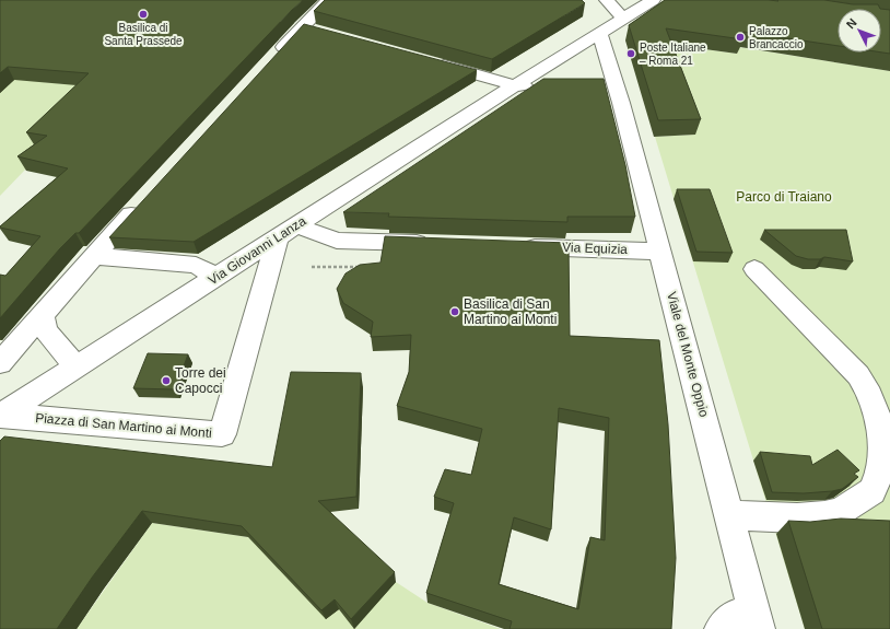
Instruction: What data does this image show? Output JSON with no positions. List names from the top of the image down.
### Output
{
  "streets": {
    "street": [
      "Via Equizia",
      "Via Giovanni Lanza",
      "Viale del Monte Oppio",
      "Piazza di San Martino ai Monti"
    ]
  },
  "crossings": [
    ["Via Equizia", "Viale del Monte Oppio"],
    ["Via Giovanni Lanza", "Viale del Monte Oppio"],
    ["Via Giovanni Lanza", "Piazza di San Martino ai Monti"]
  ],
  "parks": ["Parco di Traiano"],
  "places": [
    "Basilica di Santa Prassede",
    "Palazzo Brancaccio",
    "Poste Italiane – Roma 21",
    "Basilica di San Martino ai Monti",
    "Torre dei Capocci"
  ],
  "north": "top left"
}
